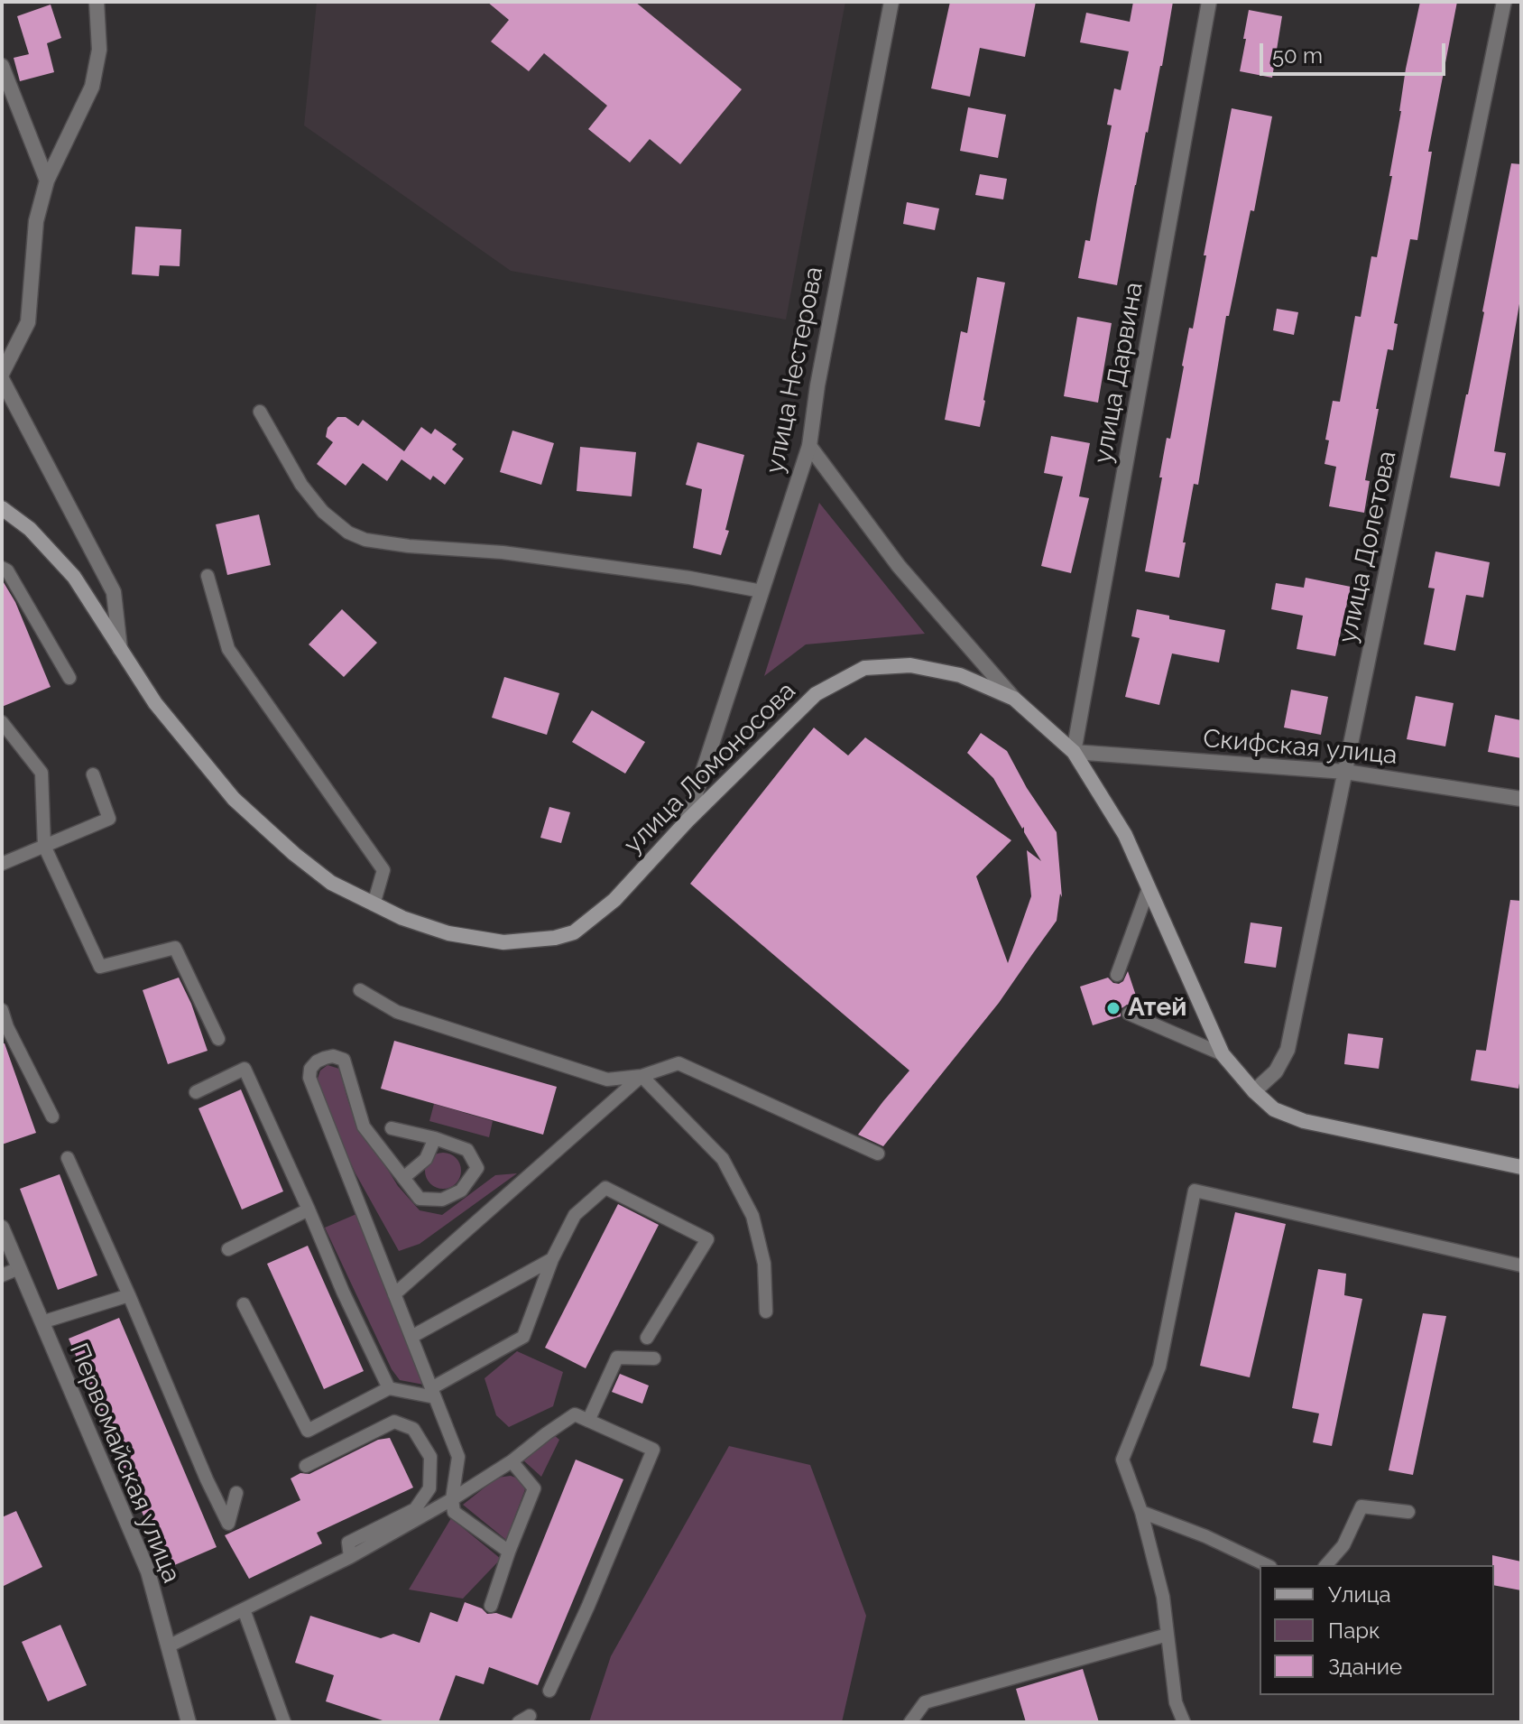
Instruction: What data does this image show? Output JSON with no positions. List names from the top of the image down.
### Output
{
  "streets": {
    "main road": ["улица Ломоносова"],
    "street": [
      "улица Нестерова",
      "улица Дарвина",
      "улица Долетова",
      "Скифская улица",
      "Первомайская улица"
    ]
  },
  "crossings": [
    ["улица Нестерова", "улица Ломоносова"],
    ["улица Дарвина", "Скифская улица"],
    ["улица Дарвина", "улица Ломоносова"],
    ["улица Долетова", "Скифская улица"],
    ["улица Долетова", "улица Ломоносова"],
    ["Скифская улица", "улица Ломоносова"]
  ],
  "places": ["Атей"],
  "legend": ["Улица", "Парк", "Здание"],
  "scale_bar": "50 m"
}
